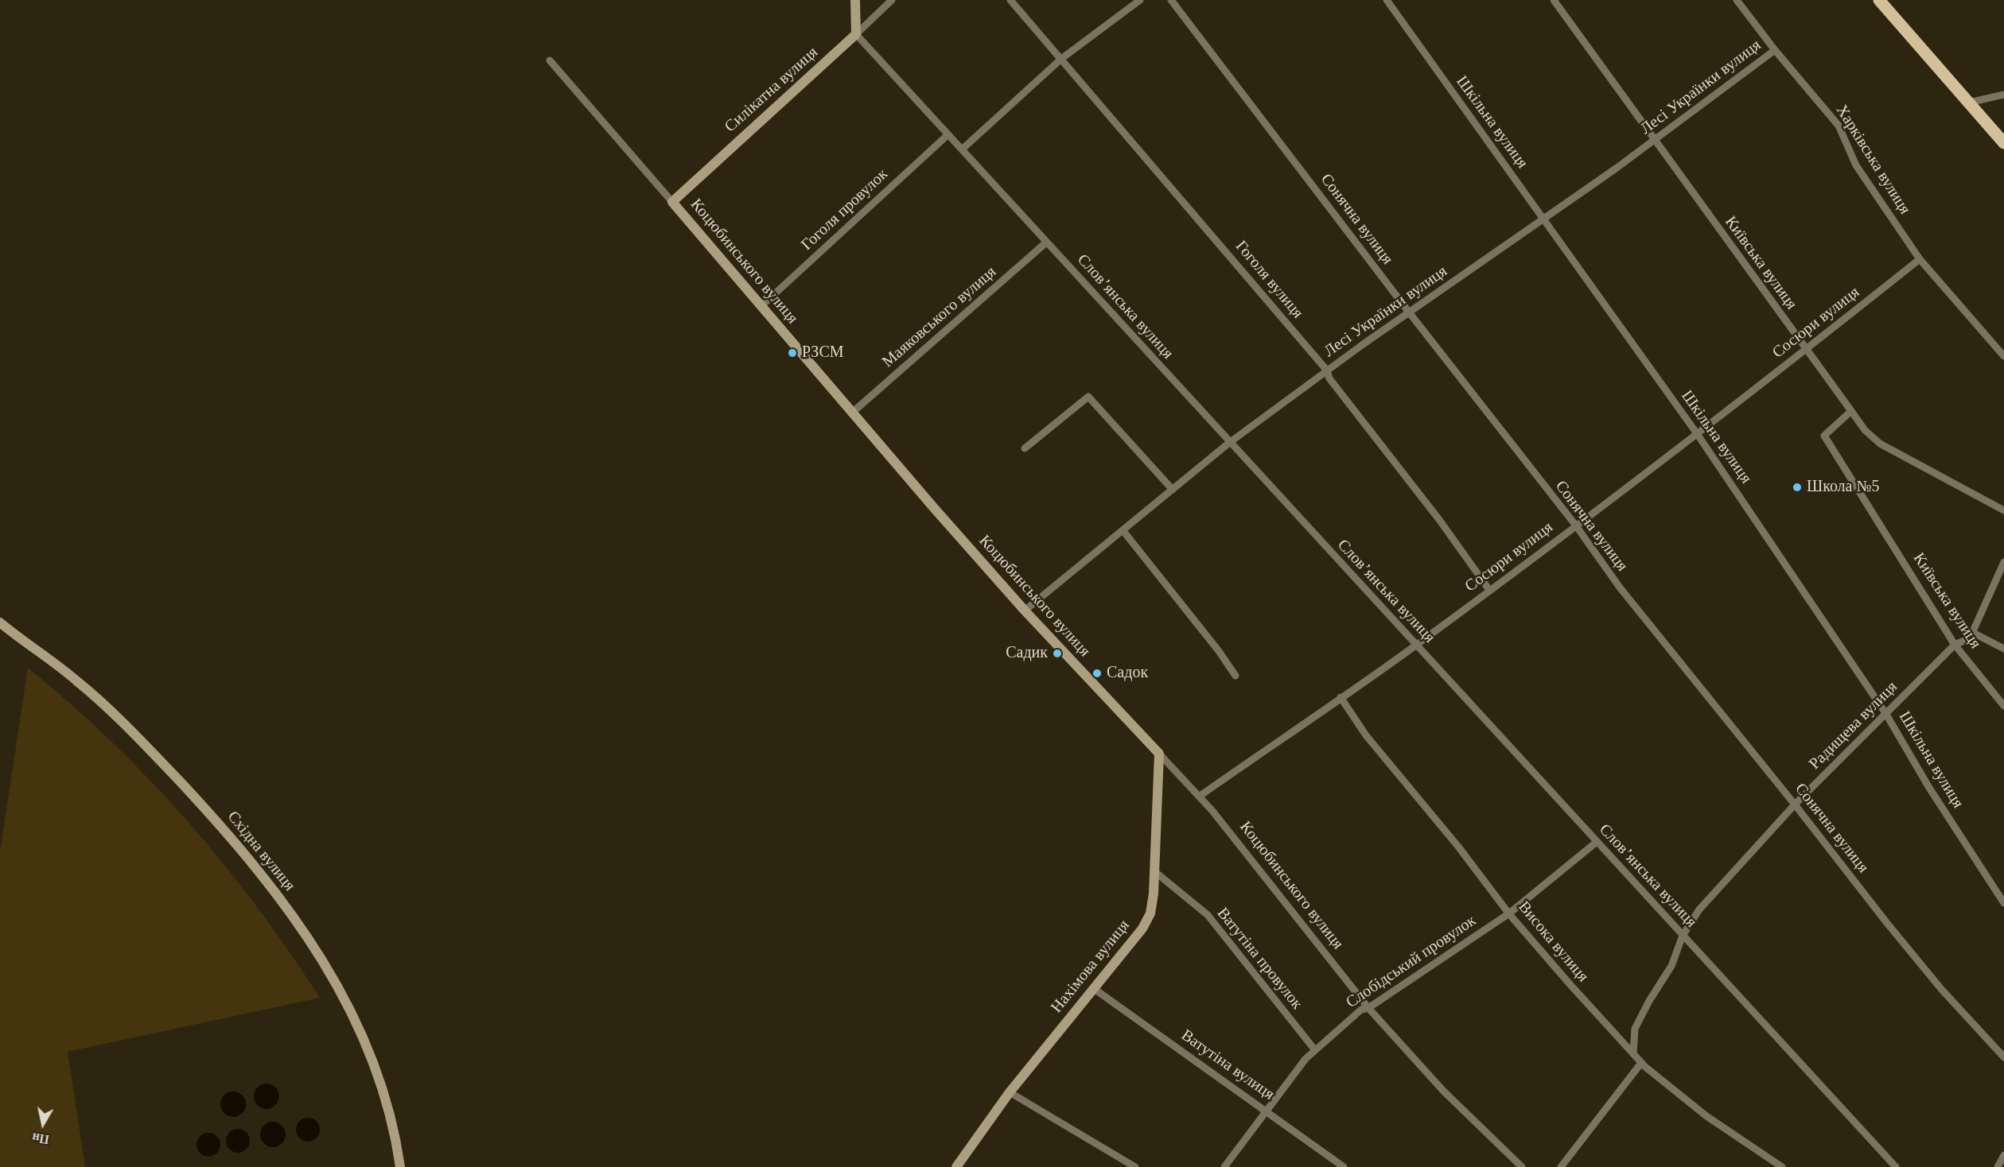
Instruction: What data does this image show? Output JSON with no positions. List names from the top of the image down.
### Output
{
  "streets": {
    "street": [
      "Лесі Українки вулиця",
      "Силікатна вулиця",
      "Шкільна вулиця",
      "Харківська вулиця",
      "Гоголя провулок",
      "Сонячна вулиця",
      "Коцюбинського вулиця",
      "Київська вулиця",
      "Гоголя вулиця",
      "Слов’янська вулиця",
      "Маяковського вулиця",
      "Сосюри вулиця",
      "Радищева вулиця",
      "Східна вулиця",
      "Висока вулиця",
      "Ватутіна провулок",
      "Слобідський провулок",
      "Нахімова вулиця",
      "Ватутіна вулиця"
    ]
  },
  "crossings": [
    ["Лесі Українки вулиця", "Шкільна вулиця"],
    ["Лесі Українки вулиця", "Харківська вулиця"],
    ["Лесі Українки вулиця", "Сонячна вулиця"],
    ["Лесі Українки вулиця", "Коцюбинського вулиця"],
    ["Лесі Українки вулиця", "Київська вулиця"],
    ["Лесі Українки вулиця", "Гоголя вулиця"],
    ["Лесі Українки вулиця", "Слов’янська вулиця"],
    ["Силікатна вулиця", "Коцюбинського вулиця"],
    ["Силікатна вулиця", "Слов’янська вулиця"],
    ["Шкільна вулиця", "Сосюри вулиця"],
    ["Шкільна вулиця", "Радищева вулиця"],
    ["Харківська вулиця", "Сосюри вулиця"],
    ["Гоголя провулок", "Коцюбинського вулиця"],
    ["Гоголя провулок", "Слов’янська вулиця"],
    ["Сонячна вулиця", "Сосюри вулиця"],
    ["Сонячна вулиця", "Радищева вулиця"],
    ["Коцюбинського вулиця", "Маяковського вулиця"],
    ["Коцюбинського вулиця", "Сосюри вулиця"],
    ["Коцюбинського вулиця", "Слобідський провулок"],
    ["Коцюбинського вулиця", "Нахімова вулиця"],
    ["Київська вулиця", "Сосюри вулиця"],
    ["Київська вулиця", "Радищева вулиця"],
    ["Гоголя вулиця", "Сосюри вулиця"],
    ["Слов’янська вулиця", "Маяковського вулиця"],
    ["Слов’янська вулиця", "Сосюри вулиця"],
    ["Слов’янська вулиця", "Радищева вулиця"],
    ["Слов’янська вулиця", "Слобідський провулок"],
    ["Сосюри вулиця", "Висока вулиця"],
    ["Радищева вулиця", "Висока вулиця"],
    ["Висока вулиця", "Слобідський провулок"],
    ["Ватутіна провулок", "Слобідський провулок"],
    ["Ватутіна провулок", "Нахімова вулиця"],
    ["Слобідський провулок", "Ватутіна вулиця"],
    ["Нахімова вулиця", "Ватутіна вулиця"]
  ],
  "places": [
    "РЗСМ",
    "Школа №5",
    "Садик",
    "Садок"
  ],
  "north": "bottom"
}
